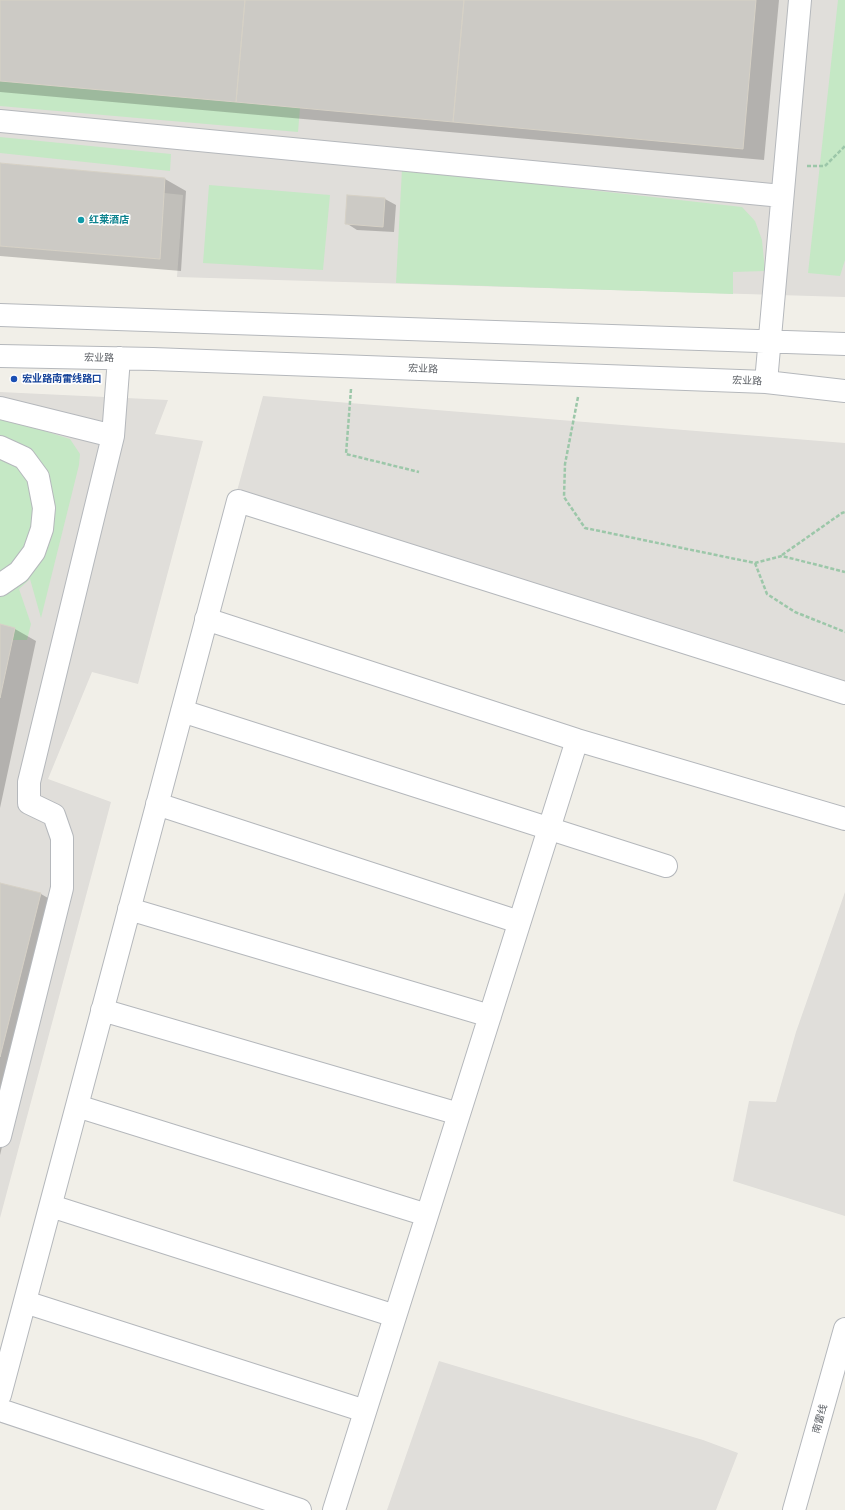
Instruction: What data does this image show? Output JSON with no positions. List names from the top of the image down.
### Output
{
  "streets": {
    "street": ["宏业路", "南雷线"]
  },
  "places": ["红莱酒店", "宏业路南雷线路口"]
}
